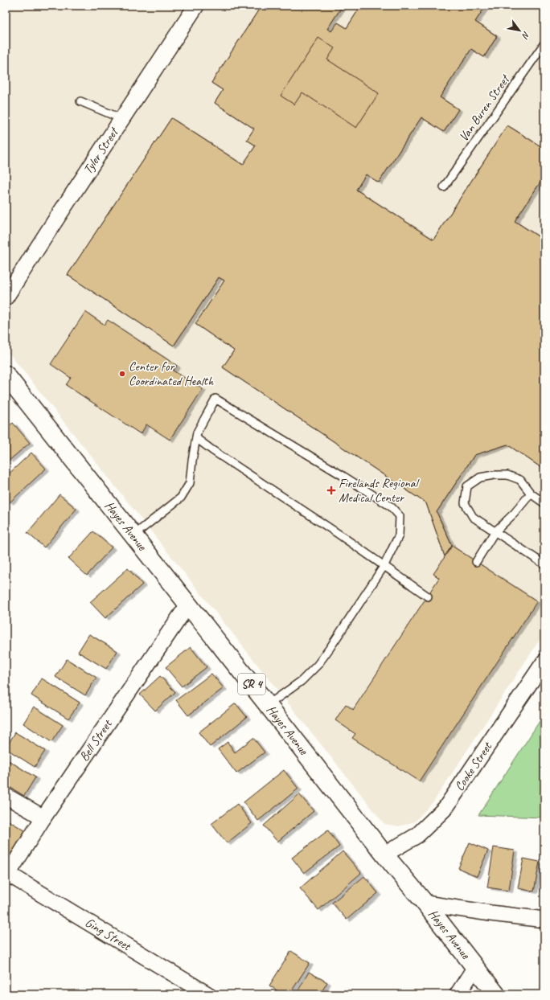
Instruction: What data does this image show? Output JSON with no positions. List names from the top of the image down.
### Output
{
  "streets": {
    "main road": ["Hayes Avenue", "SR 4"],
    "street": [
      "Tyler Street",
      "Bell Street",
      "Cooke Street",
      "Ging Street"
    ],
    "lane": ["Van Buren Street"]
  },
  "crossings": [
    ["Hayes Avenue", "Bell Street"],
    ["Hayes Avenue", "Cooke Street"],
    ["Bell Street", "Ging Street"]
  ],
  "places": {
    "other": ["Center for Coordinated Health"],
    "health": ["Firelands Regional Medical Center"]
  },
  "north": "bottom right"
}
